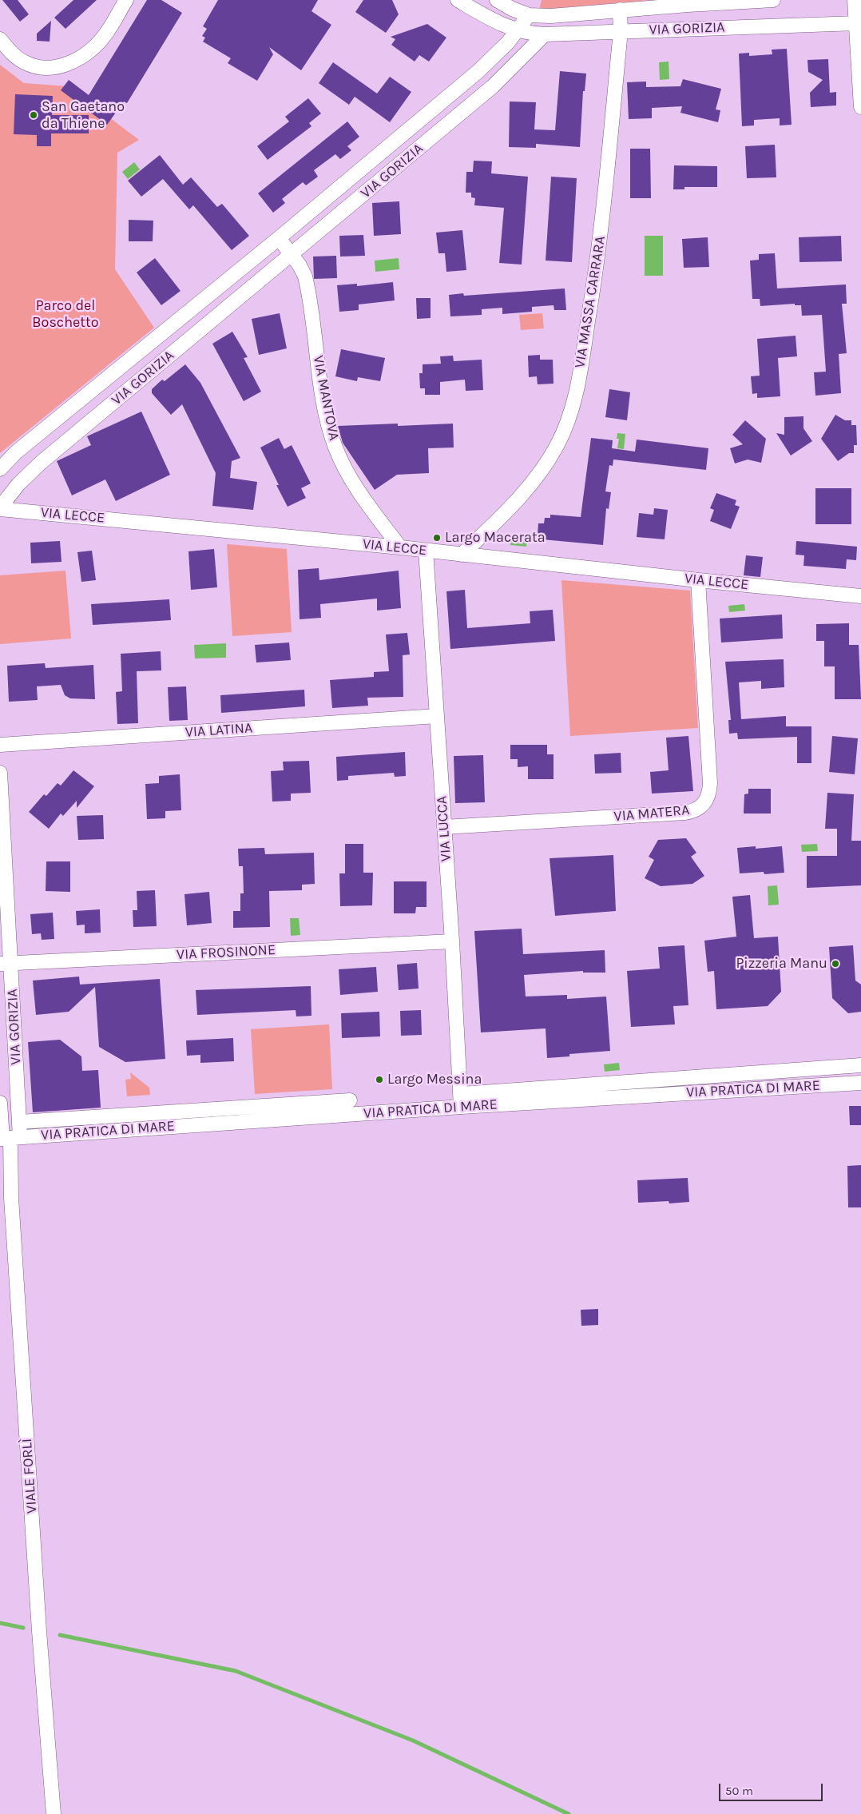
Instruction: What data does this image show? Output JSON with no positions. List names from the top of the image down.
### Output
{
  "streets": {
    "street": [
      "VIA GORIZIA",
      "VIA MASSA CARRARA",
      "VIA MANTOVA",
      "VIA LECCE",
      "VIA LATINA",
      "VIA MATERA",
      "VIA LUCCA",
      "VIA FROSINONE",
      "VIA PRATICA DI MARE",
      "VIALE FORLÌ"
    ]
  },
  "crossings": [
    ["VIA GORIZIA", "VIA MASSA CARRARA"],
    ["VIA GORIZIA", "VIA MANTOVA"],
    ["VIA GORIZIA", "VIA LECCE"],
    ["VIA GORIZIA", "VIA FROSINONE"],
    ["VIA GORIZIA", "VIA PRATICA DI MARE"],
    ["VIA GORIZIA", "VIALE FORLÌ"],
    ["VIA MASSA CARRARA", "VIA LECCE"],
    ["VIA MANTOVA", "VIA LECCE"],
    ["VIA LECCE", "VIA MATERA"],
    ["VIA LECCE", "VIA LUCCA"],
    ["VIA LATINA", "VIA LUCCA"],
    ["VIA MATERA", "VIA LUCCA"],
    ["VIA LUCCA", "VIA FROSINONE"],
    ["VIA LUCCA", "VIA PRATICA DI MARE"],
    ["VIA PRATICA DI MARE", "VIALE FORLÌ"]
  ],
  "parks": ["Parco del Boschetto"],
  "places": [
    "San Gaetano da Thiene",
    "Largo Macerata",
    "Pizzeria Manu",
    "Largo Messina"
  ],
  "scale_bar": "50 m"
}
